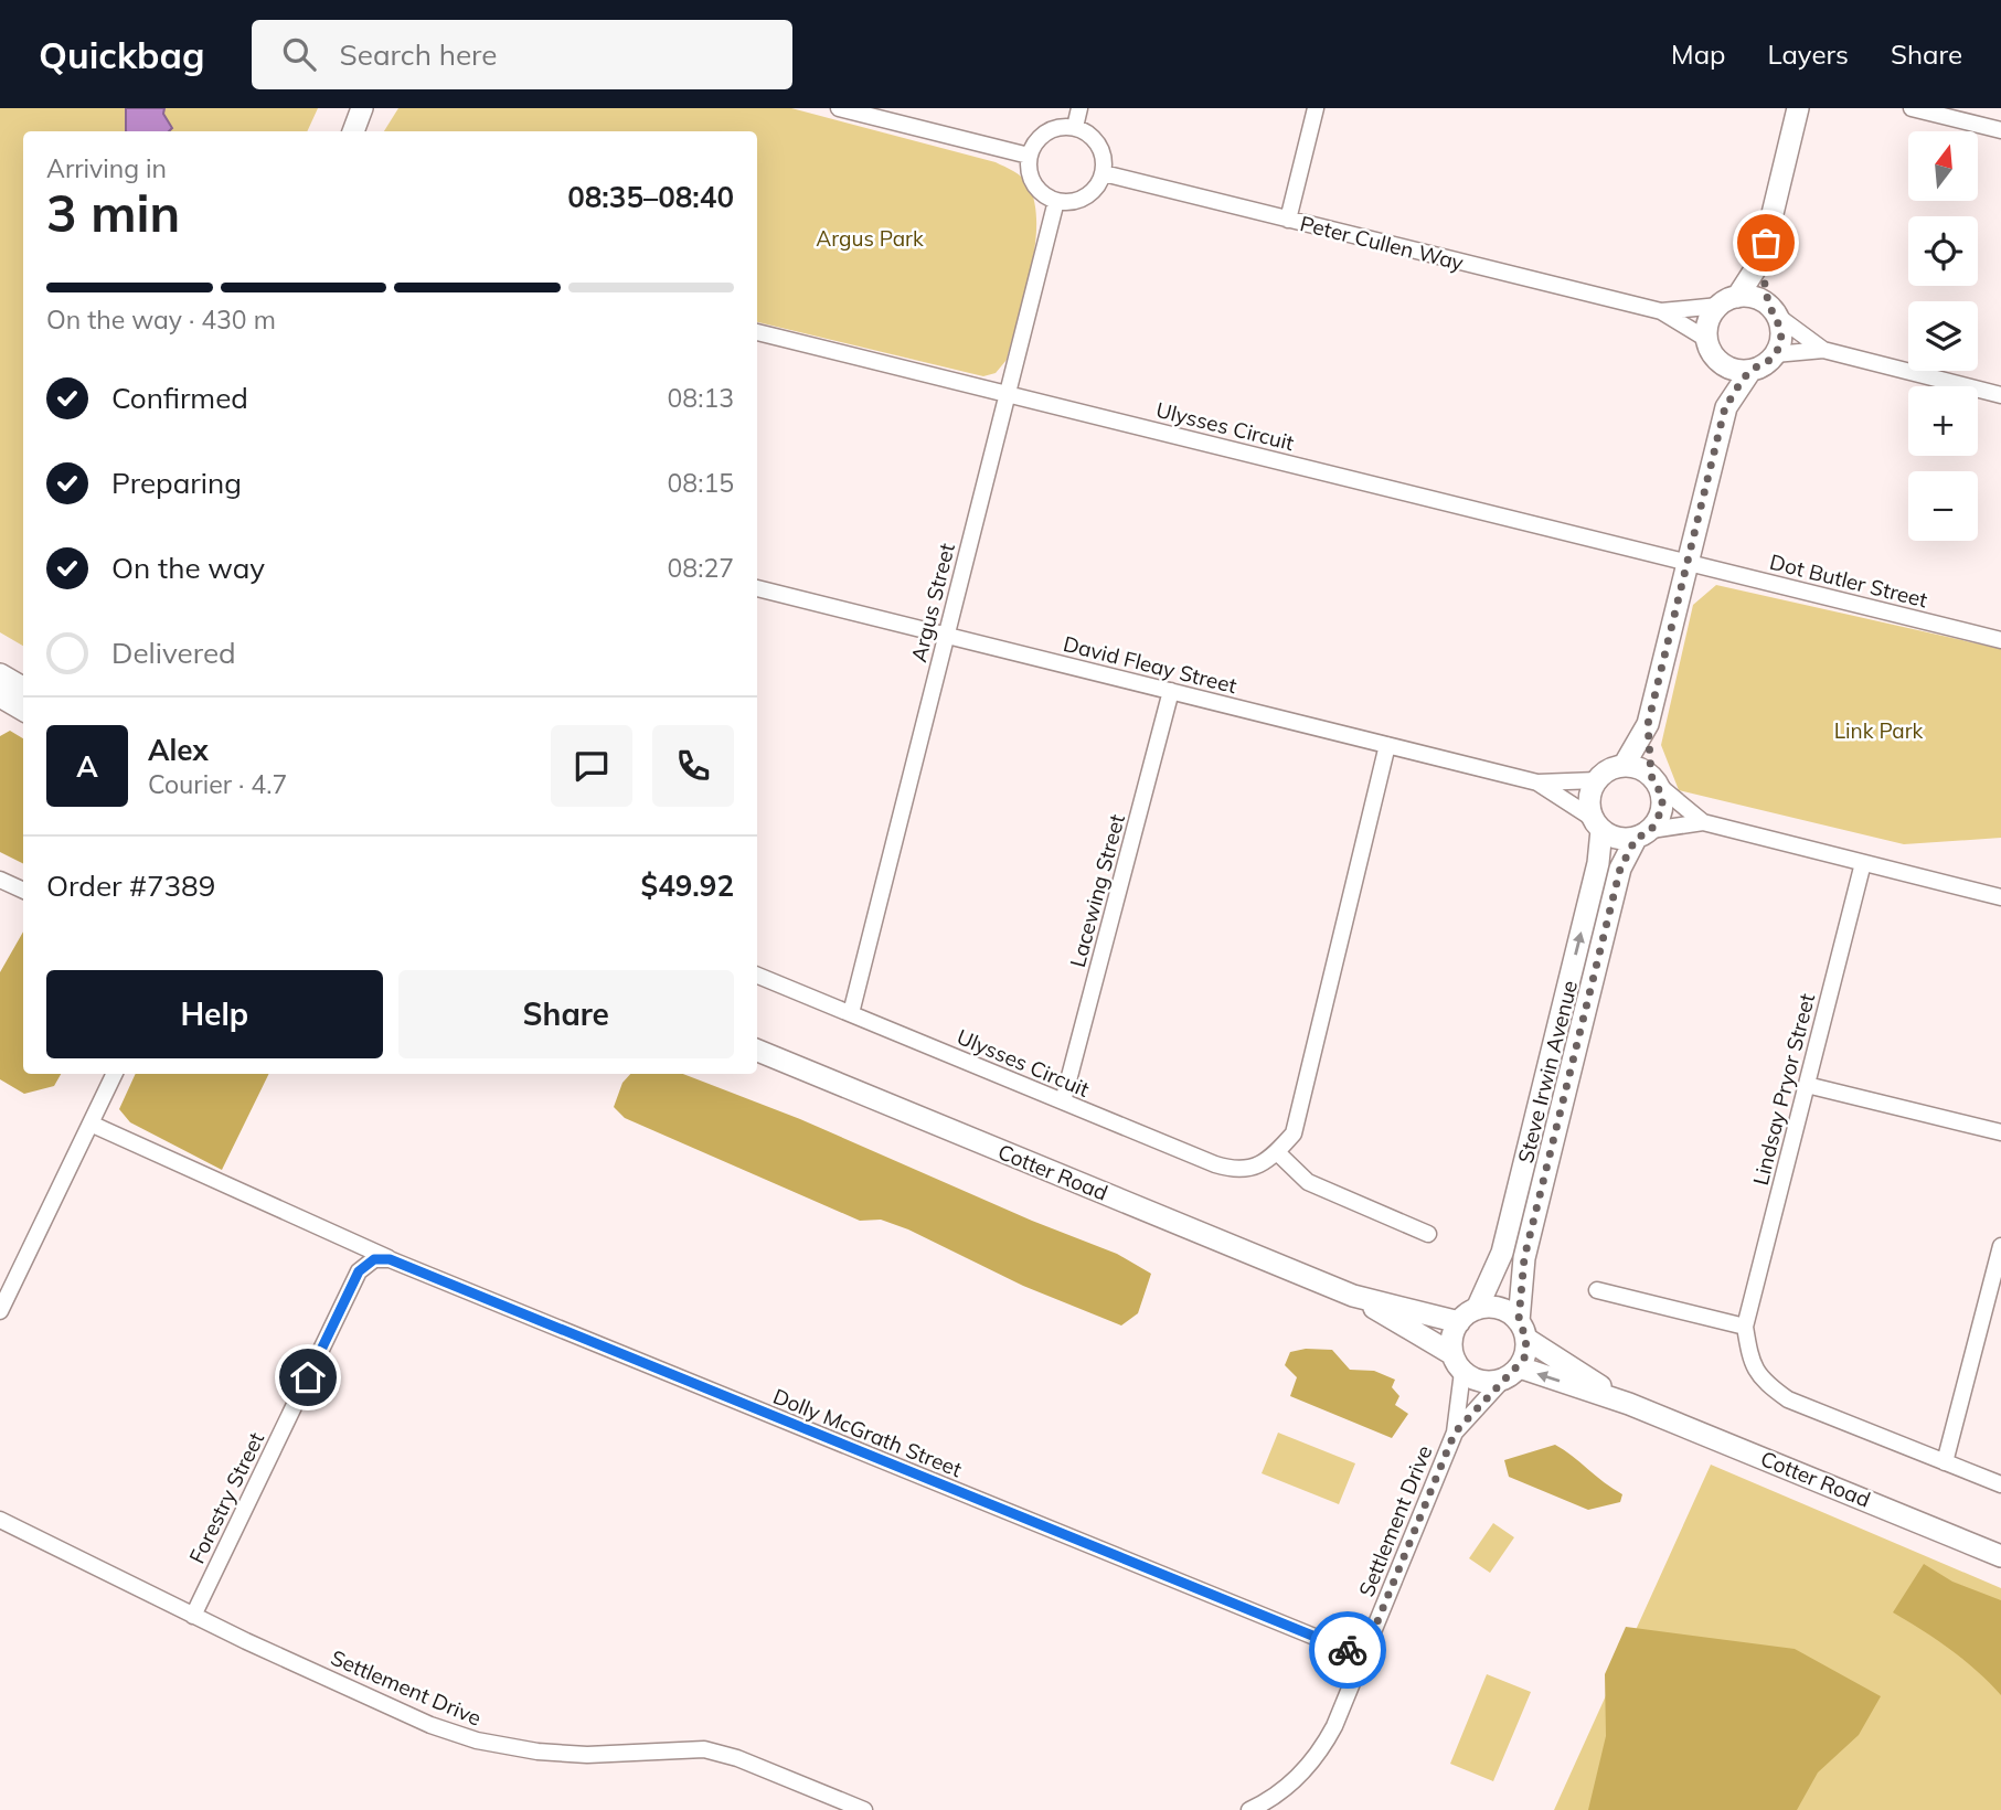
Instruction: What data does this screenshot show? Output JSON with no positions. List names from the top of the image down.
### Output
{
  "streets": {
    "street": [
      "Peter Cullen Way",
      "Ulysses Circuit",
      "Dot Butler Street",
      "Argus Street",
      "David Fleay Street",
      "Lacewing Street",
      "Steve Irwin Avenue",
      "Lindsay Pryor Street",
      "Cotter Road",
      "Dolly McGrath Street",
      "Forestry Street",
      "Settlement Drive"
    ]
  },
  "crossings": [
    ["Peter Cullen Way", "Argus Street"],
    ["Ulysses Circuit", "Dot Butler Street"],
    ["Ulysses Circuit", "Argus Street"],
    ["Ulysses Circuit", "Lacewing Street"],
    ["Argus Street", "David Fleay Street"],
    ["David Fleay Street", "Lacewing Street"],
    ["David Fleay Street", "Steve Irwin Avenue"],
    ["Steve Irwin Avenue", "Cotter Road"],
    ["Steve Irwin Avenue", "Settlement Drive"],
    ["Cotter Road", "Settlement Drive"],
    ["Dolly McGrath Street", "Forestry Street"],
    ["Dolly McGrath Street", "Settlement Drive"],
    ["Forestry Street", "Settlement Drive"]
  ],
  "parks": ["Argus Park", "Link Park"],
  "north": "top",
  "page": {
    "header": "Quickbag",
    "search": "Search here",
    "nav": ["Map", "Layers", "Share"],
    "map_buttons": ["+", "−"],
    "heading": ["3 min", "Arriving in", "08:35–08:40"],
    "panel": [
      "Alex",
      "Courier · 4.7",
      "Order #7389",
      "$49.92"
    ],
    "bar": "On the way · 430 m",
    "list": [
      ["Confirmed", "08:13"],
      ["Preparing", "08:15"],
      ["On the way", "08:27"],
      "Delivered"
    ],
    "round": "A",
    "buttons": ["Help", "Share"]
  }
}
